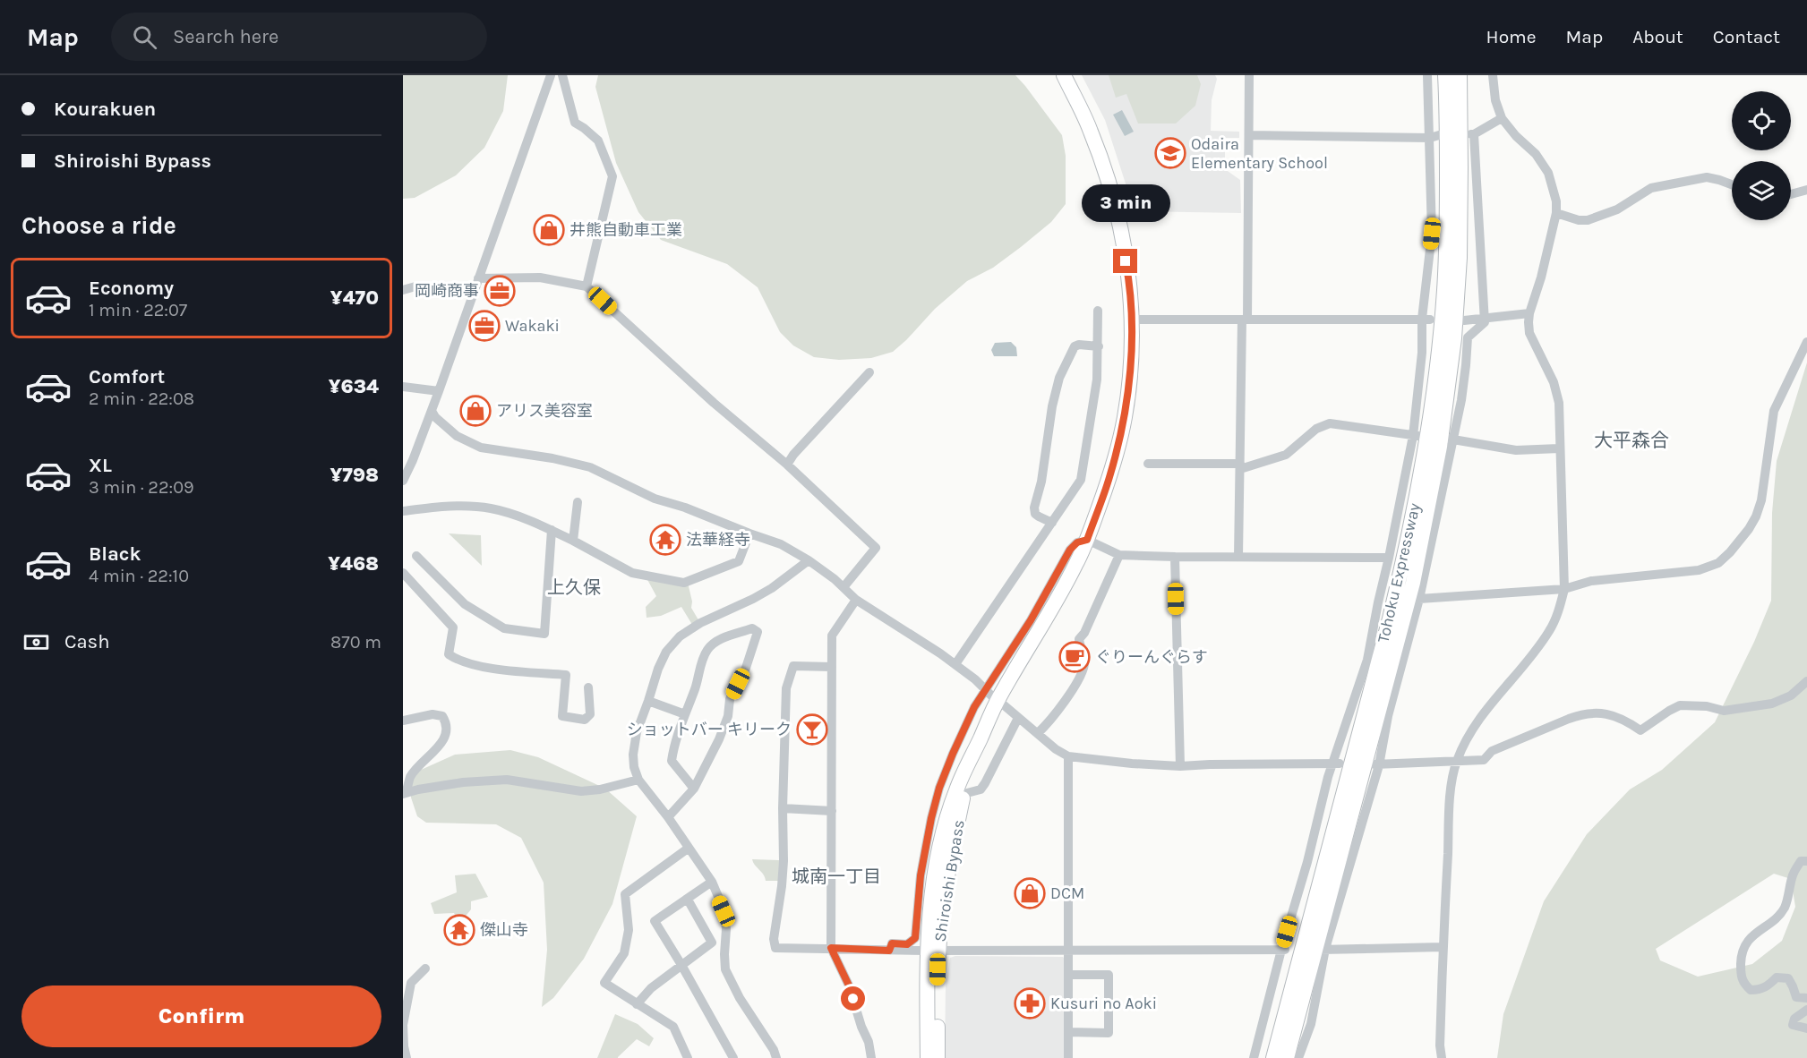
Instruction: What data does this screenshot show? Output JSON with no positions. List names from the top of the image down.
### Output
{
  "streets": {
    "highway": ["Tohoku Expressway", "Shiroishi Bypass"]
  },
  "districts": ["大平森合", "上久保", "城南一丁目"],
  "places": {
    "school or university": ["Odaira Elementary School"],
    "shop": ["井熊自動車工業", "アリス美容室", "DCM"],
    "office": ["岡崎商事", "Wakaki"],
    "temple": ["法華経寺", "傑山寺"],
    "cafe": ["ぐりーんぐらす"],
    "bar": ["ショットバー キリーク"],
    "pharmacy": ["Kusuri no Aoki"]
  },
  "page": {
    "header": "Map",
    "search": "Search here",
    "nav": [
      "Home",
      "Map",
      "About",
      "Contact"
    ],
    "banner": ["Kourakuen", "Shiroishi Bypass"],
    "bubble": "3 min",
    "heading": "Choose a ride",
    "list": [
      {
        "name": "Economy",
        "note": "1 min · 22:07",
        "value": "¥470"
      },
      {
        "name": "Comfort",
        "note": "2 min · 22:08",
        "value": "¥634"
      },
      {
        "name": "XL",
        "note": "3 min · 22:09",
        "value": "¥798"
      },
      {
        "name": "Black",
        "note": "4 min · 22:10",
        "value": "¥468"
      }
    ],
    "pay": ["Cash", "870 m"],
    "buttons": "Confirm"
  }
}
